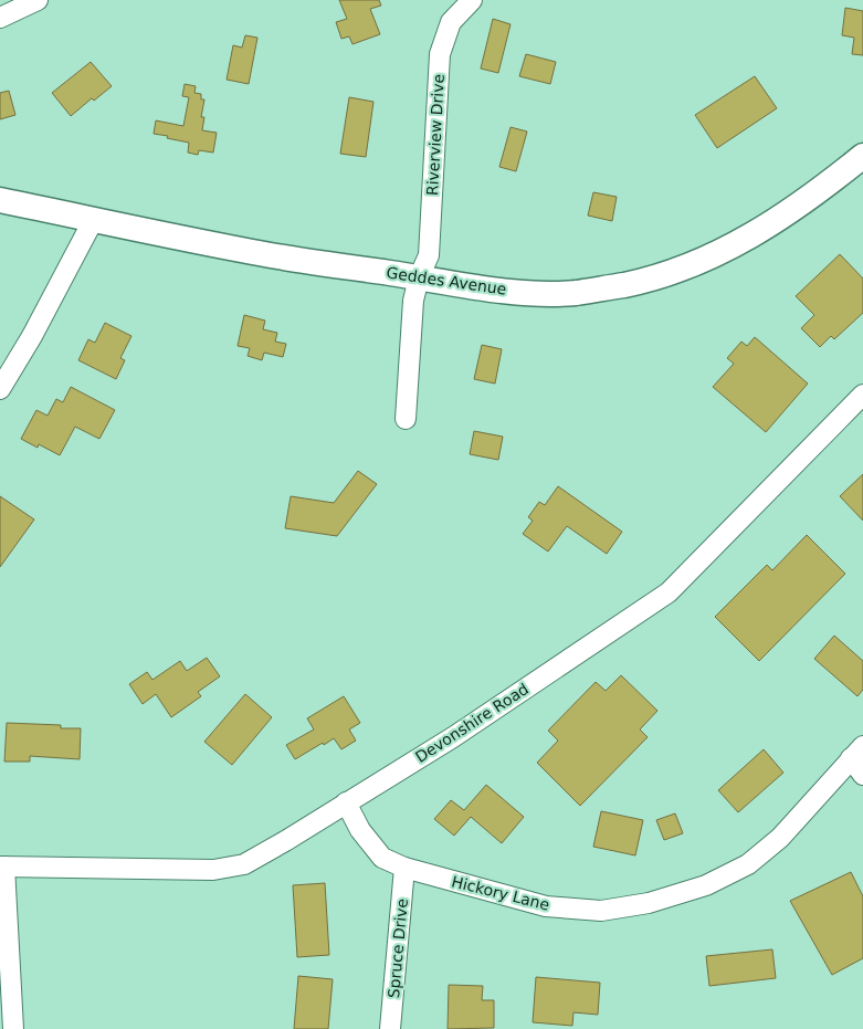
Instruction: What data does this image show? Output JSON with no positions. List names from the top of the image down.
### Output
{
  "streets": {
    "main road": ["Geddes Avenue"],
    "street": [
      "Riverview Drive",
      "Devonshire Road",
      "Hickory Lane",
      "Spruce Drive"
    ]
  },
  "crossings": [
    ["Riverview Drive", "Geddes Avenue"],
    ["Devonshire Road", "Hickory Lane"],
    ["Hickory Lane", "Spruce Drive"]
  ]
}
